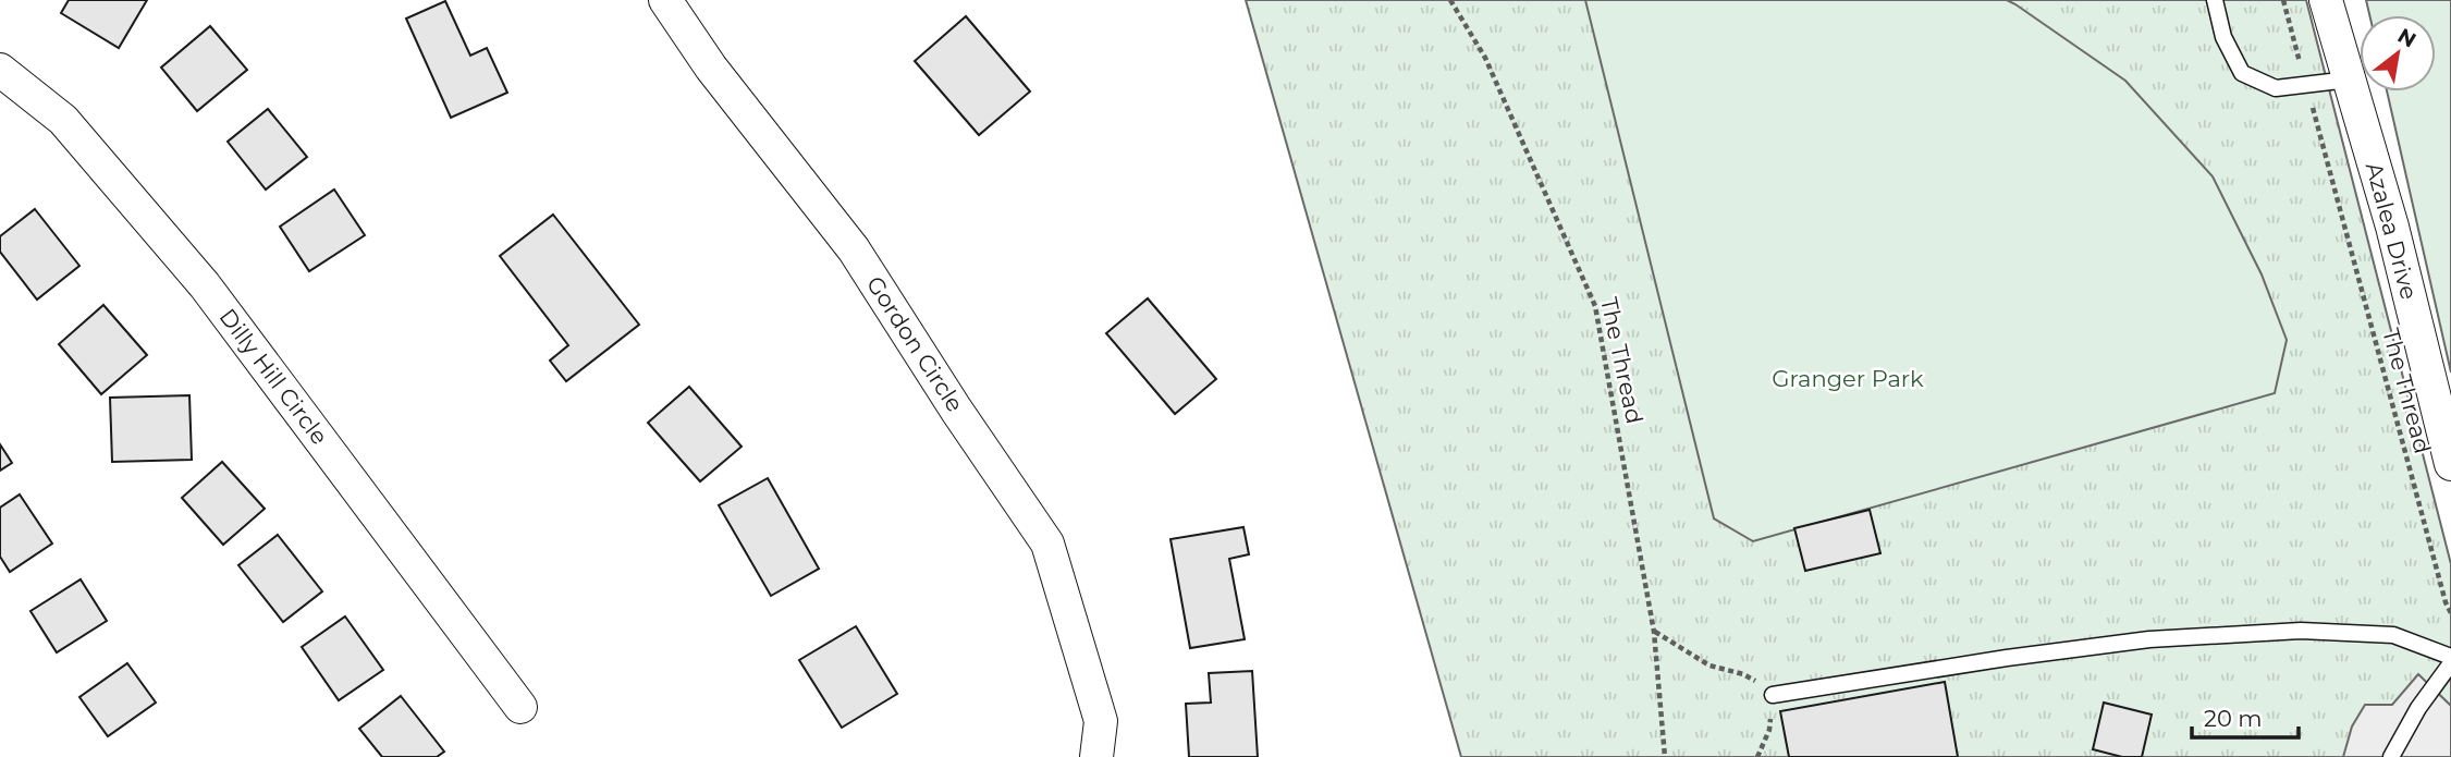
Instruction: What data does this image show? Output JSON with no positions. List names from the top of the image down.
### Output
{
  "streets": {
    "street": ["Azalea Drive", "Gordon Circle", "Dilly Hill Circle"],
    "path": ["The Thread"]
  },
  "parks": ["Granger Park"],
  "scale_bar": "20 m",
  "north": "top right"
}
